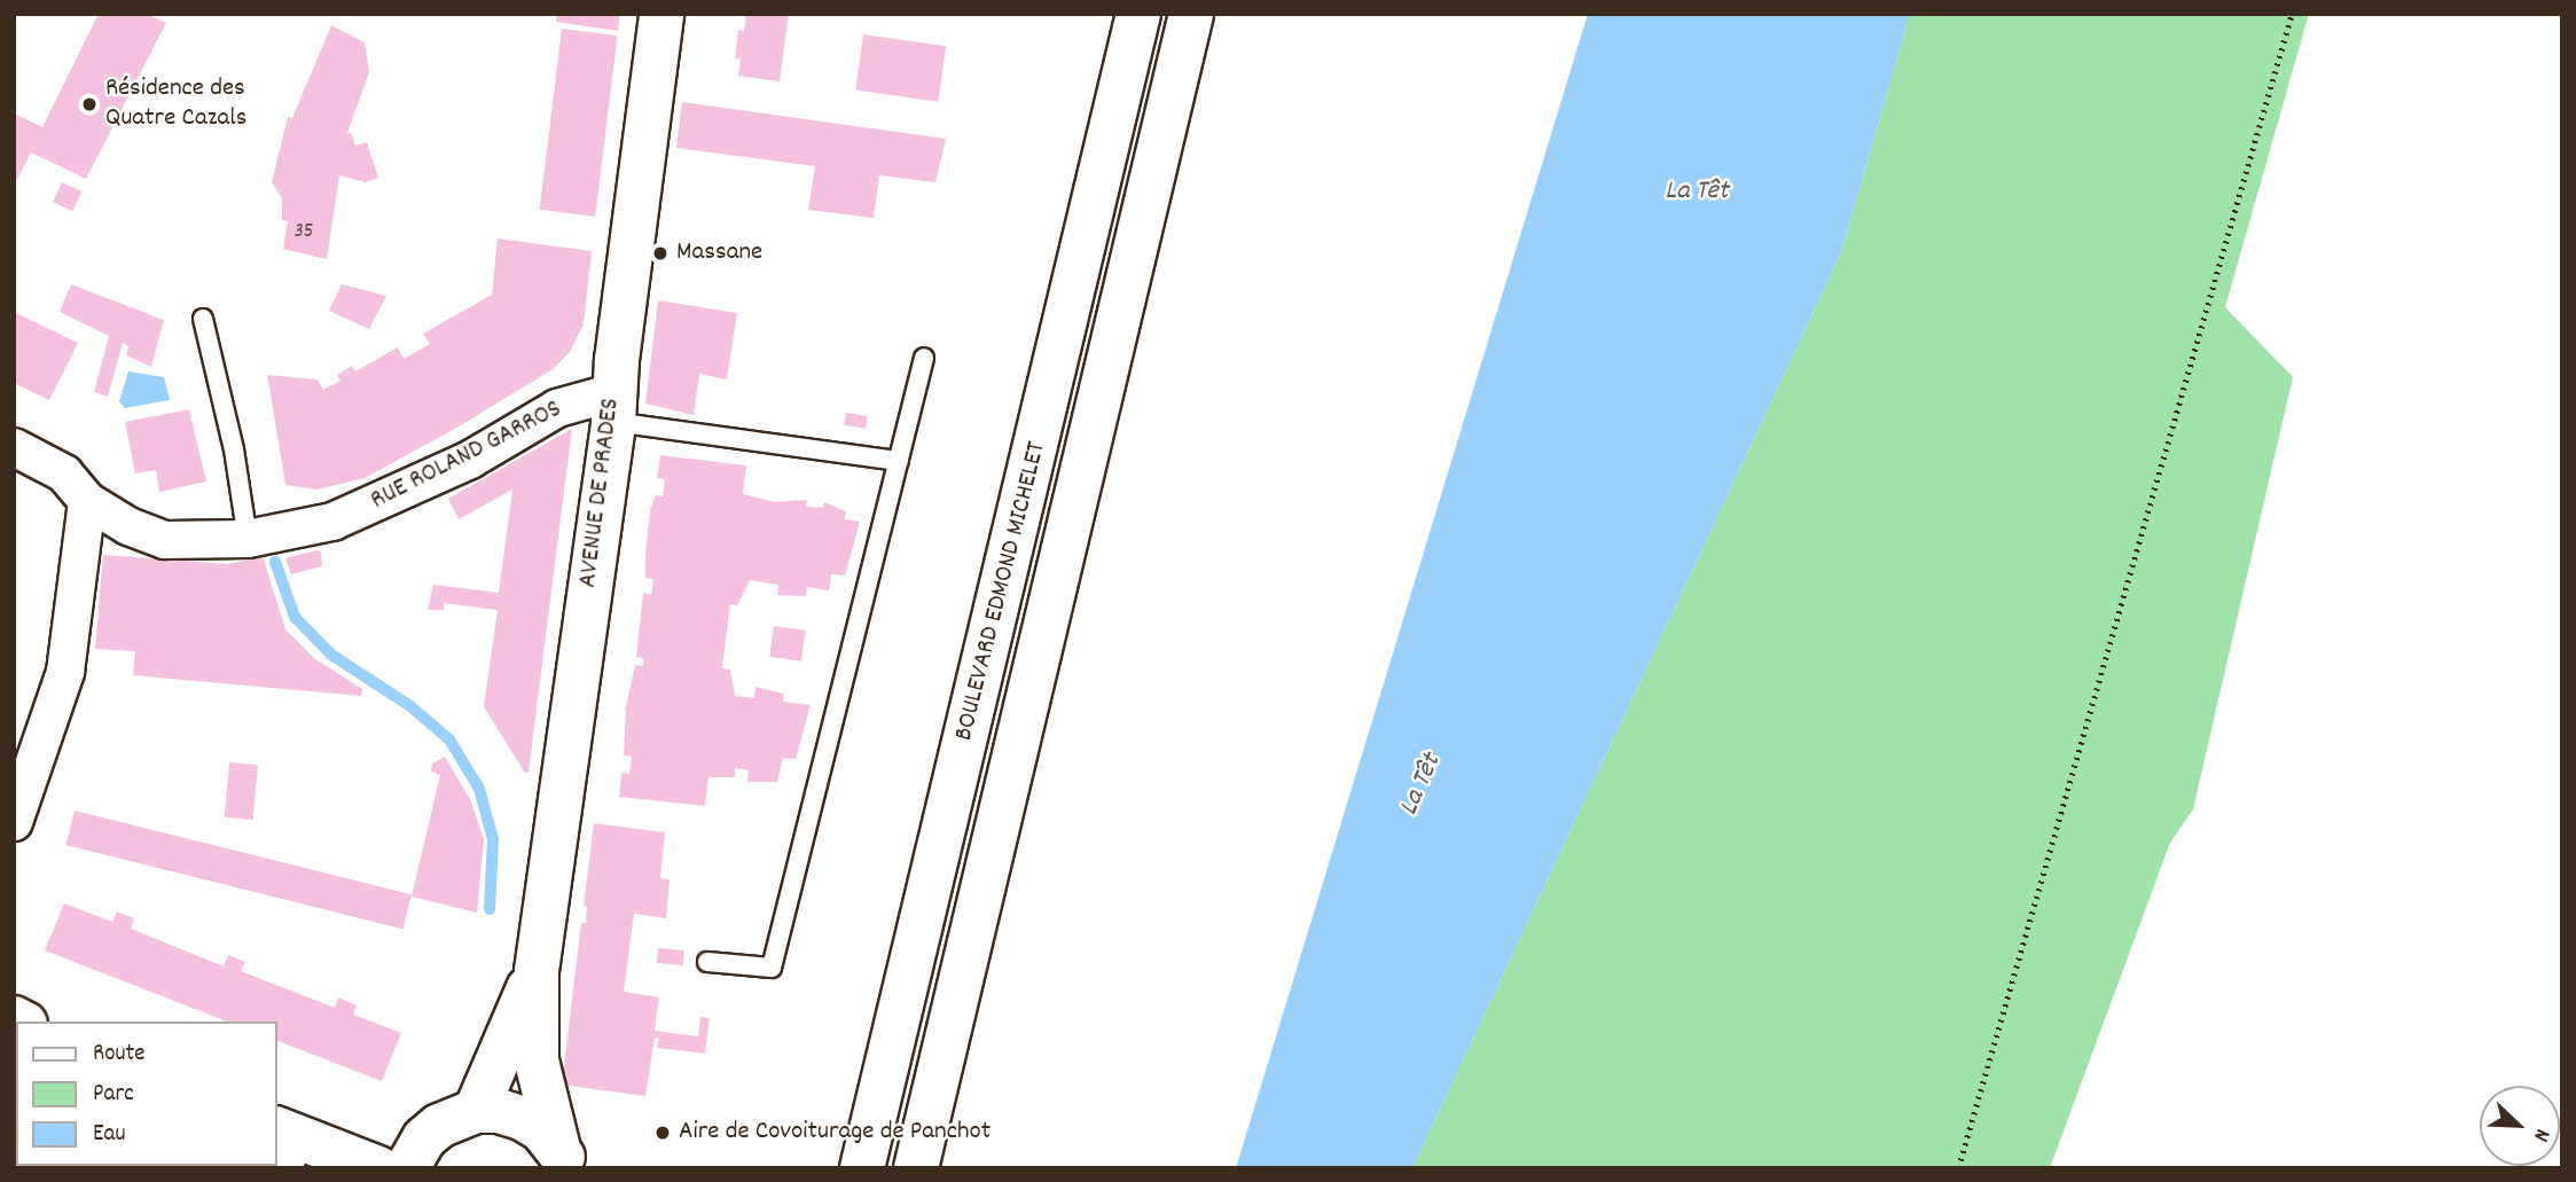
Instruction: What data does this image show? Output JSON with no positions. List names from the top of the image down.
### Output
{
  "streets": {
    "main road": ["AVENUE DE PRADES", "BOULEVARD EDMOND MICHELET"],
    "street": ["RUE ROLAND GARROS"]
  },
  "crossings": [
    ["RUE ROLAND GARROS", "AVENUE DE PRADES"]
  ],
  "water": ["La Têt"],
  "places": ["Résidence des Quatre Cazals", "Massane", "Aire de Covoiturage de Panchot"],
  "house_numbers": ["35"],
  "legend": ["Route", "Parc", "Eau"],
  "north": "bottom right"
}
